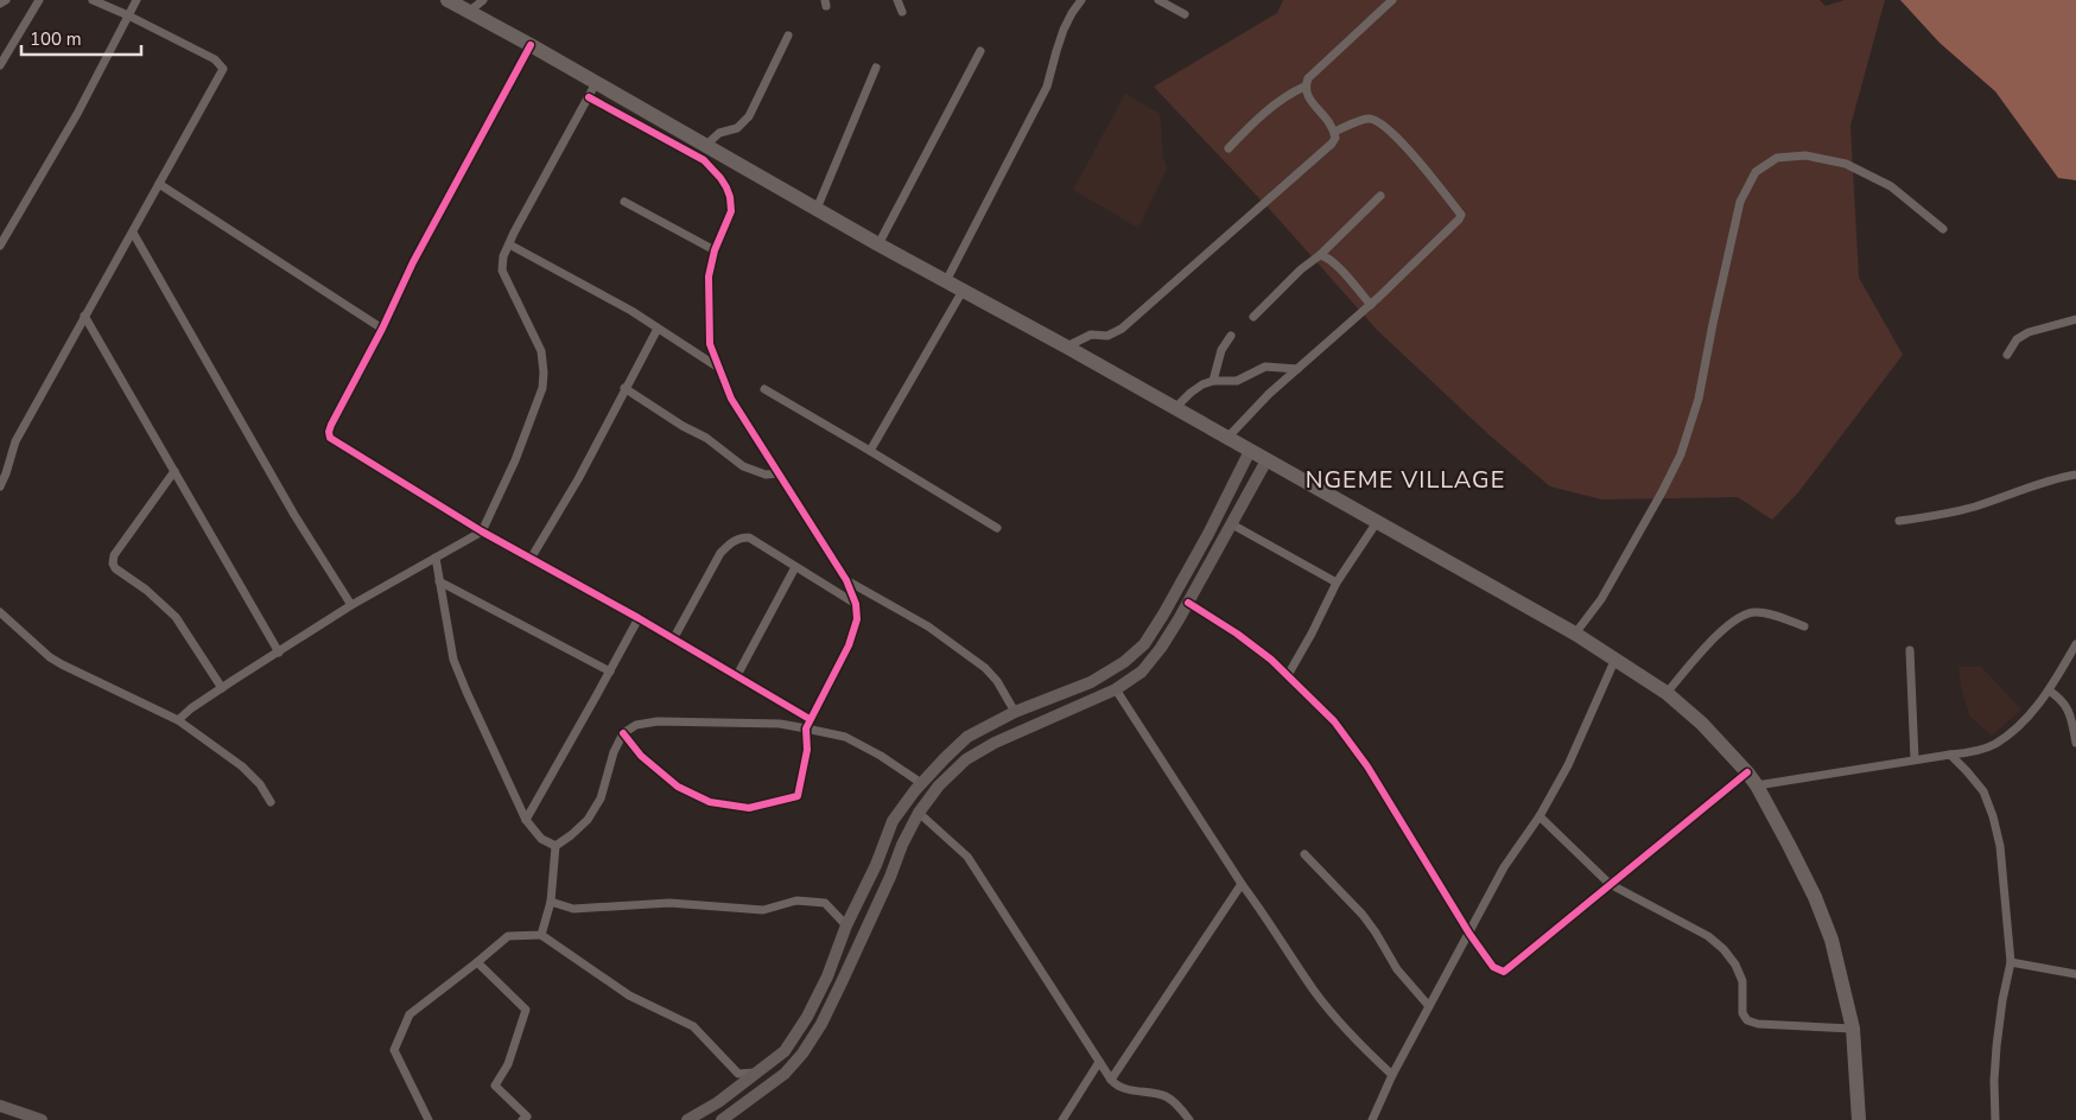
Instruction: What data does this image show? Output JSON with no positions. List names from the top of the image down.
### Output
{
  "districts": ["NGEME VILLAGE"],
  "scale_bar": "100 m"
}
